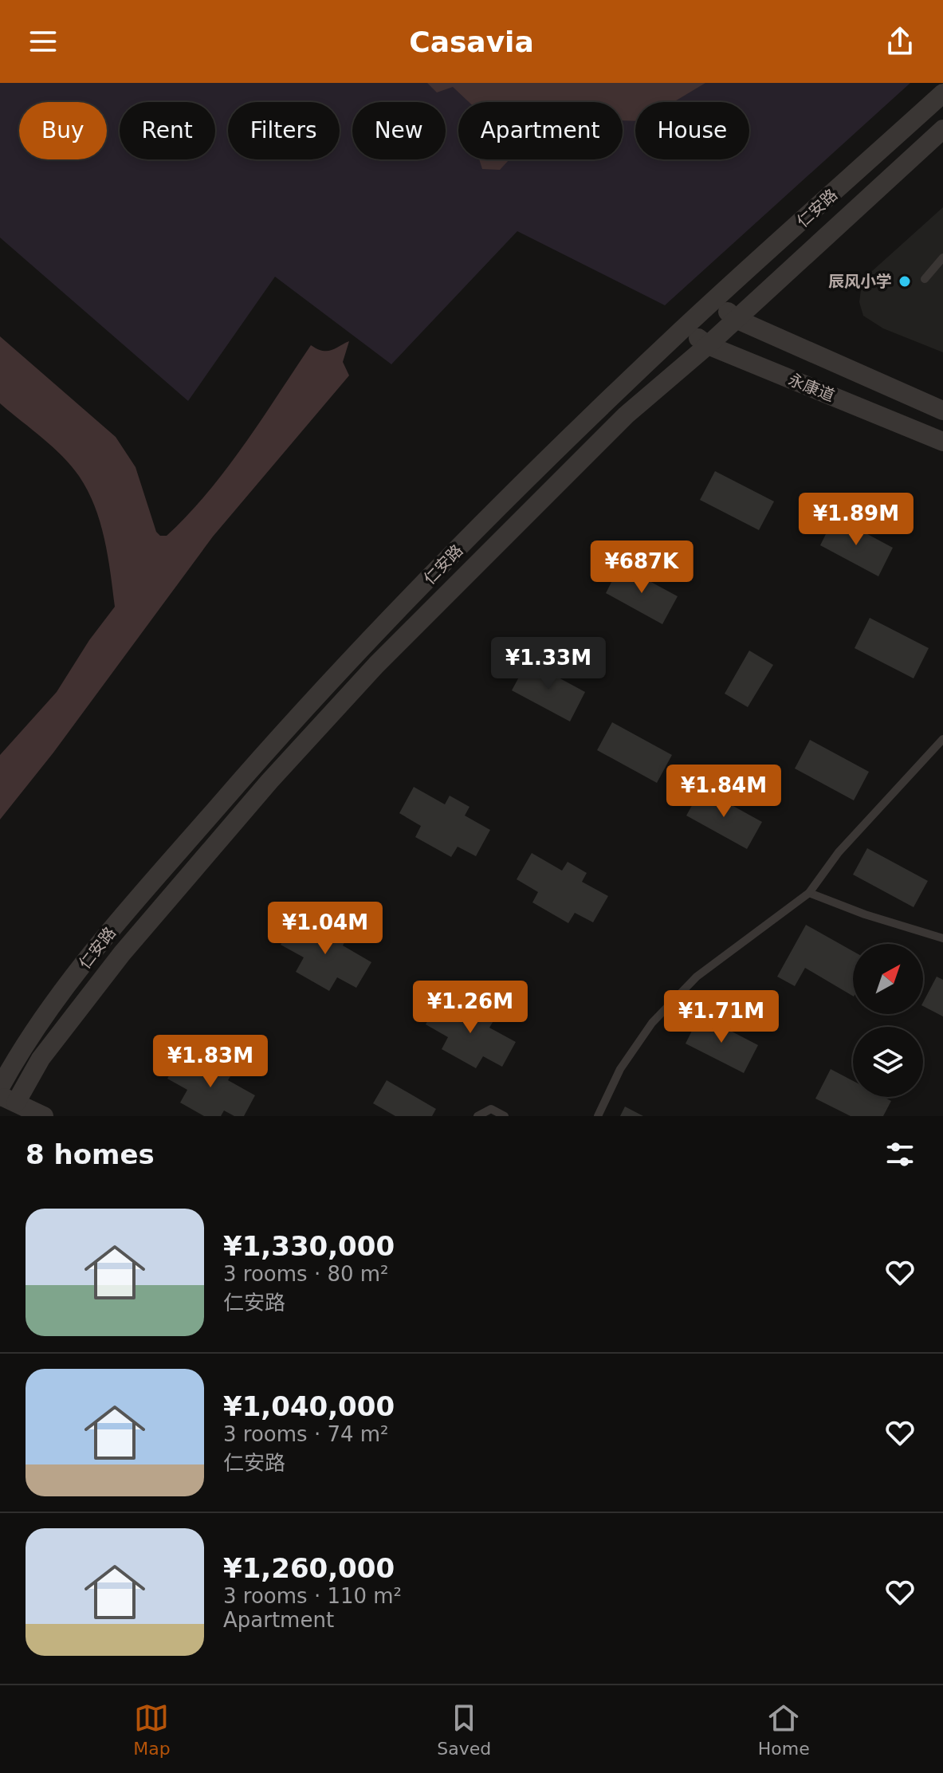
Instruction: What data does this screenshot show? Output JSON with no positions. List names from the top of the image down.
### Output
{
  "streets": {
    "street": ["仁安路", "永康道"]
  },
  "crossings": [
    ["仁安路", "永康道"]
  ],
  "places": ["辰风小学"],
  "north": "top right",
  "page": {
    "header": "Casavia",
    "chip": [
      "Buy",
      "Rent",
      "Filters",
      "New",
      "Apartment",
      "House"
    ],
    "price": [
      "¥1.89M",
      "¥687K",
      "¥1.33M",
      "¥1.84M",
      "¥1.04M",
      "¥1.26M",
      "¥1.71M",
      "¥1.83M"
    ],
    "heading": "8 homes",
    "list": [
      {
        "name": "¥1,330,000",
        "note": "3 rooms · 80 m² · 仁安路"
      },
      {
        "name": "¥1,040,000",
        "note": "3 rooms · 74 m² · 仁安路"
      },
      {
        "name": "¥1,260,000",
        "note": "3 rooms · 110 m² · Apartment"
      }
    ],
    "tabs": ["Map", "Saved", "Home"]
  }
}
